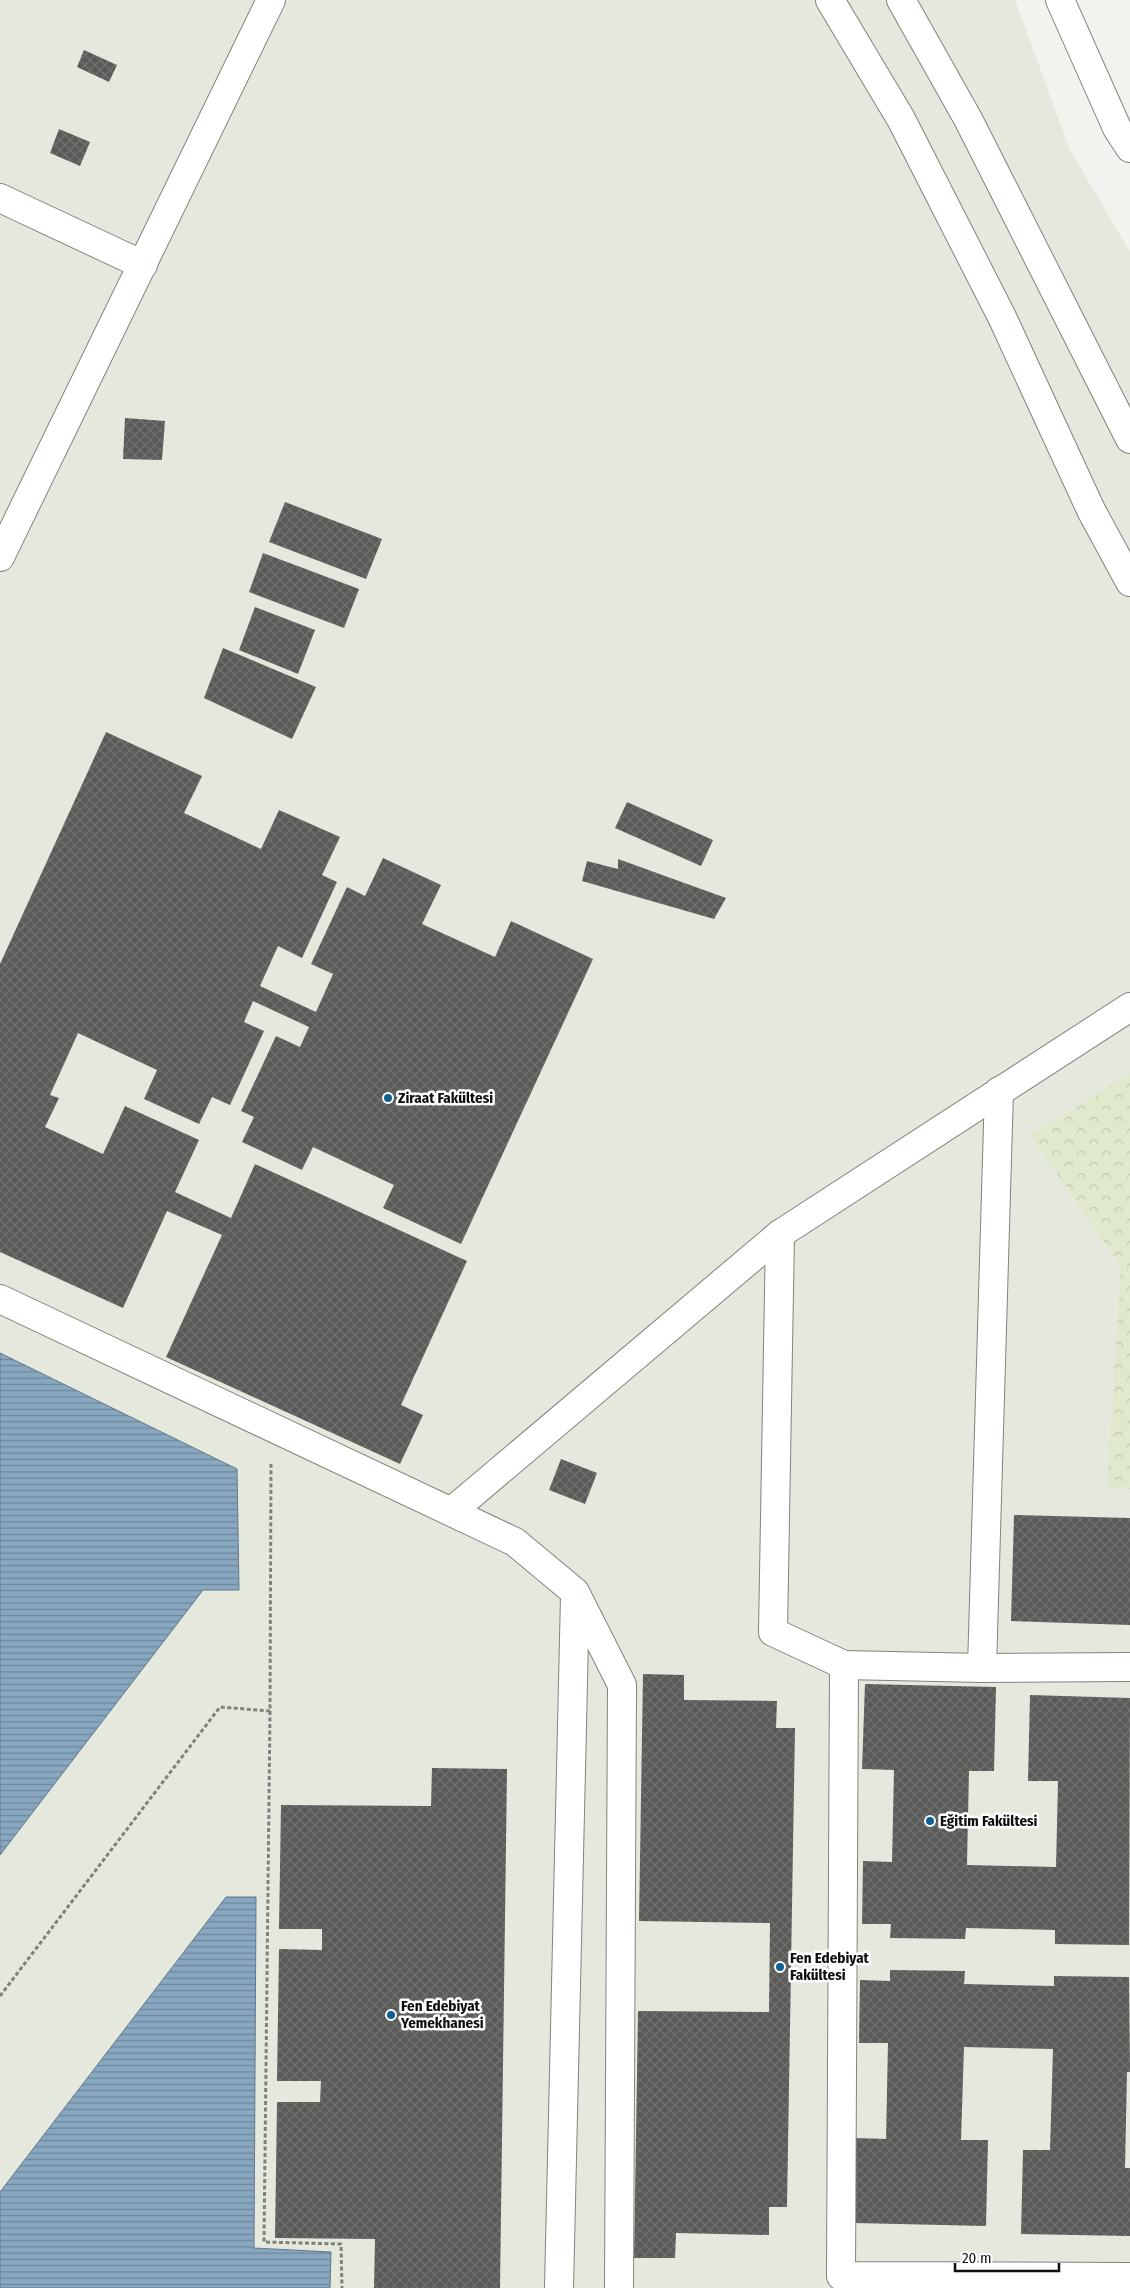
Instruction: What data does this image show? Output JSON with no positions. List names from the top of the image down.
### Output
{
  "places": [
    "Ziraat Fakültesi",
    "Eğitim Fakültesi",
    "Fen Edebiyat Fakültesi",
    "Fen Edebiyat Yemekhanesi"
  ],
  "scale_bar": "20 m"
}
